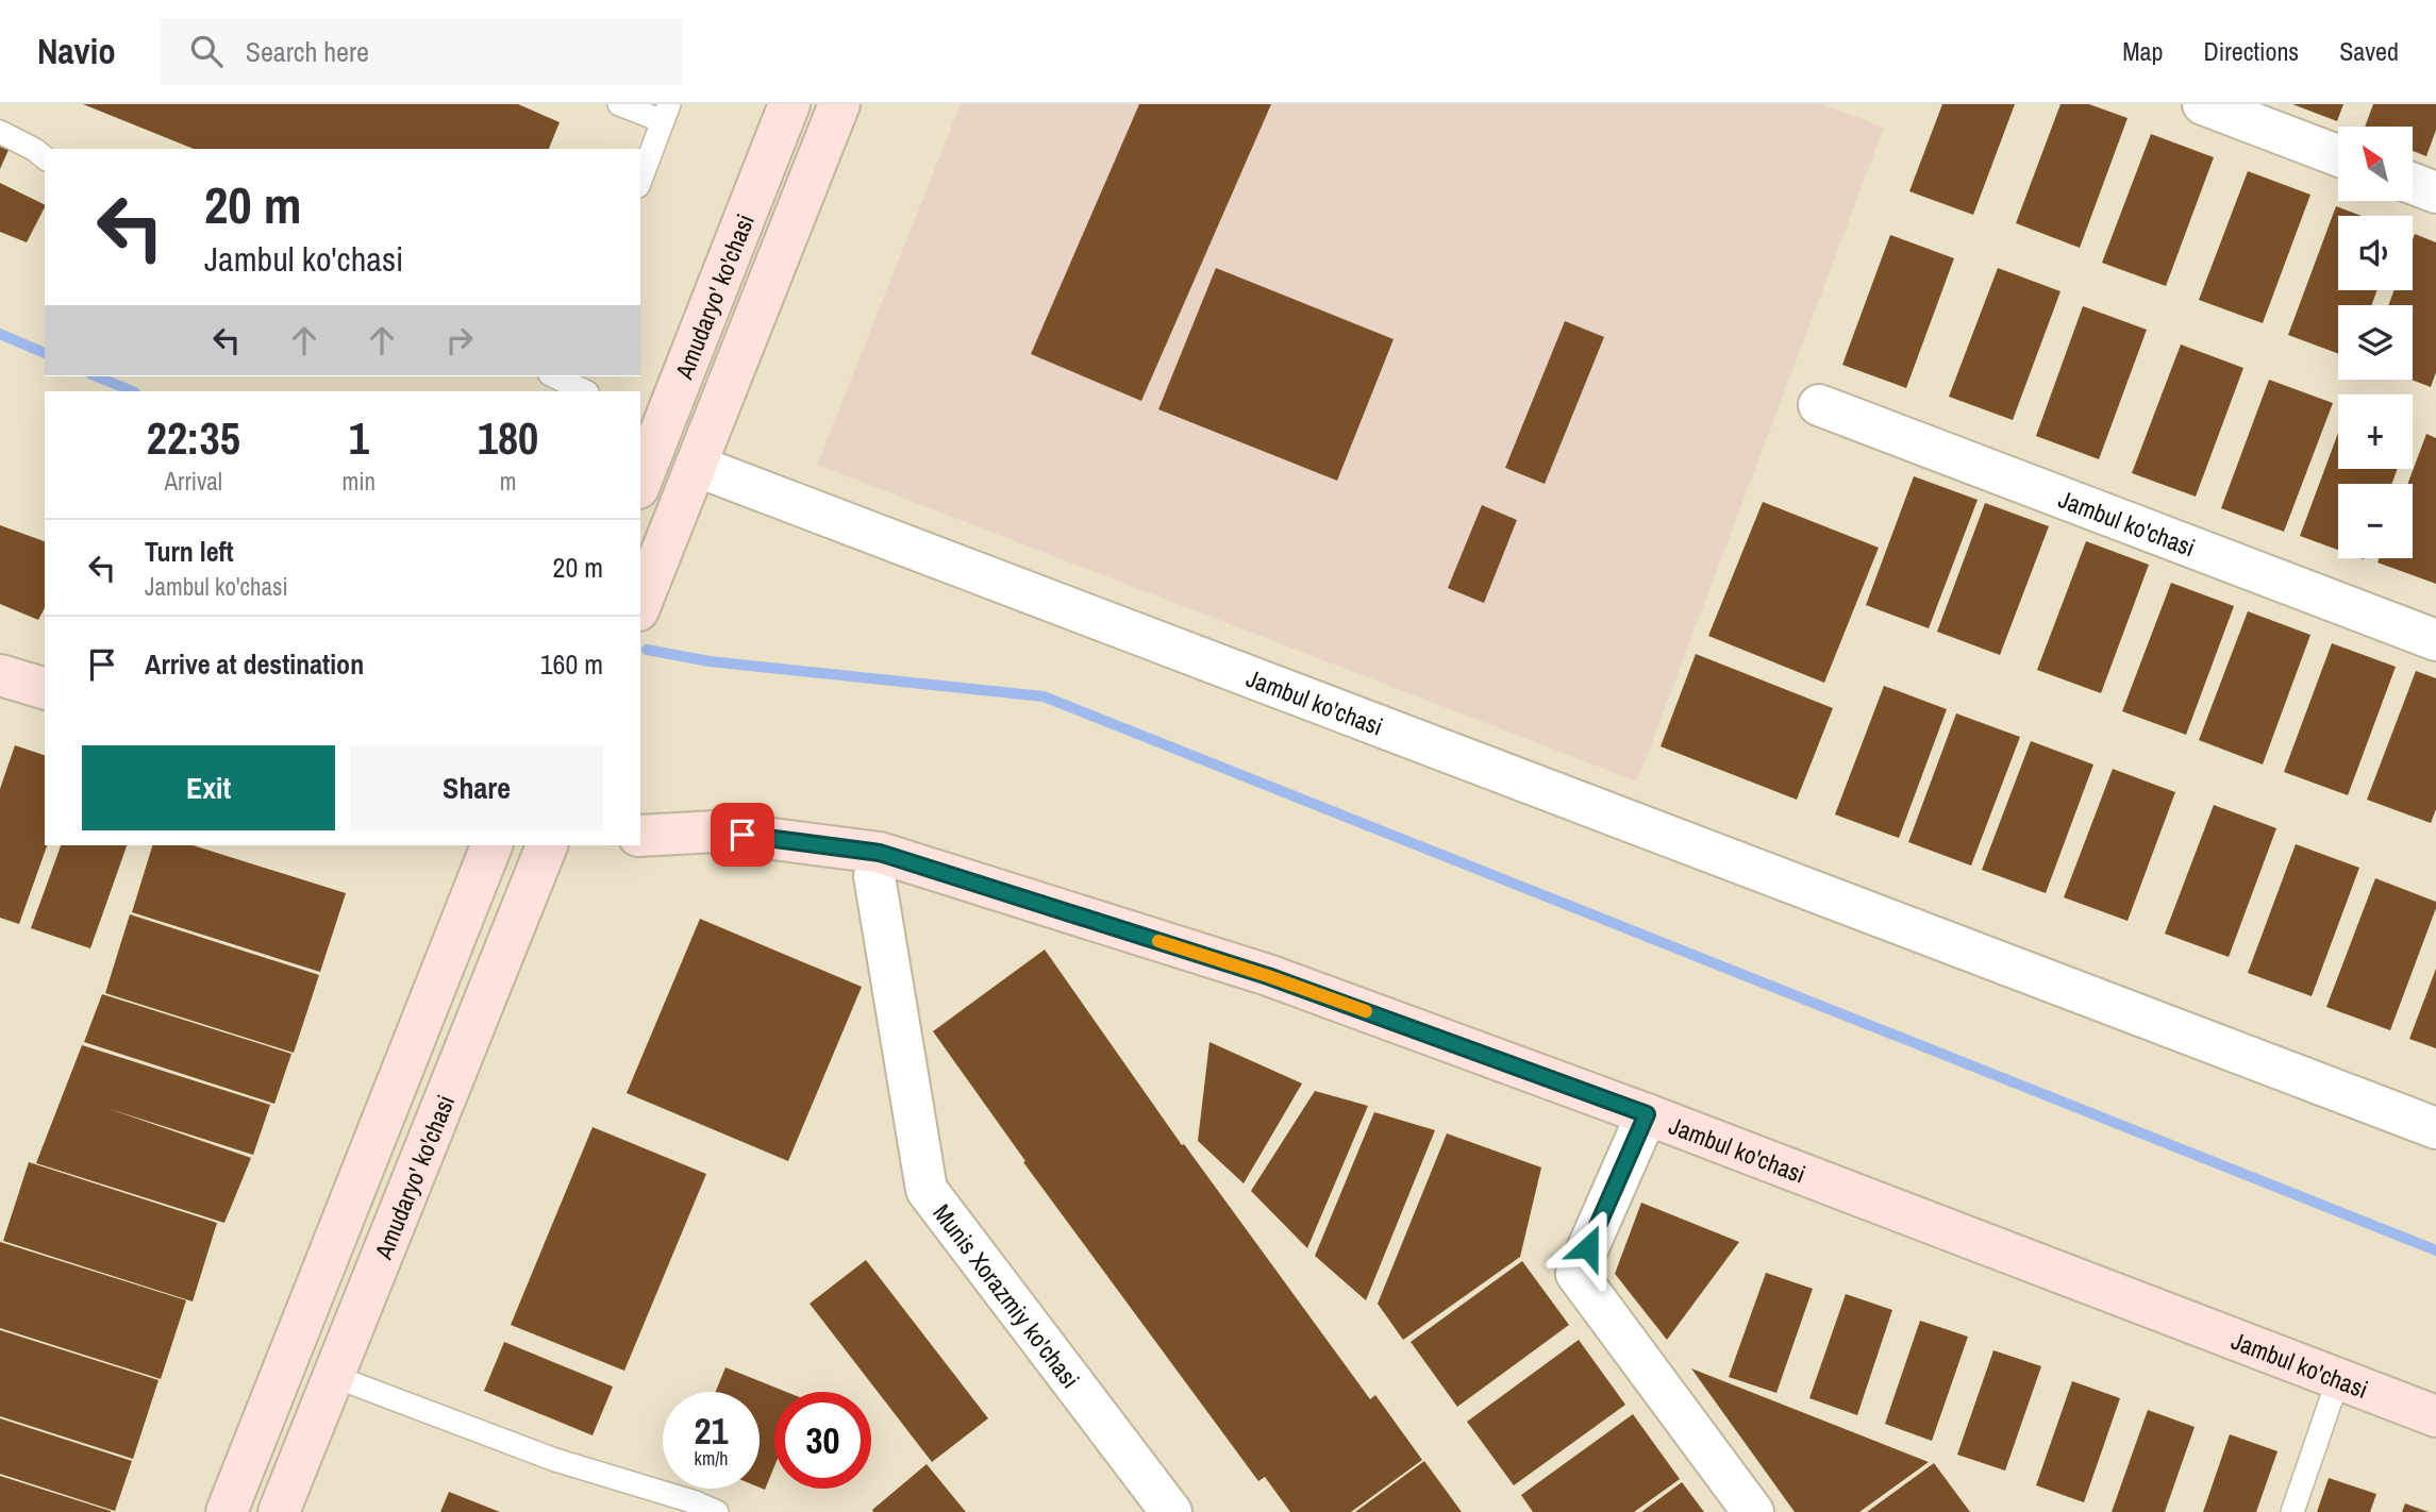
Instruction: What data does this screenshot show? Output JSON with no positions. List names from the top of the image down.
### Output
{
  "streets": {
    "street": ["Amudaryo' ko'chasi", "Jambul ko'chasi", "Munis Xorazmiy ko'chasi"]
  },
  "north": "top left",
  "page": {
    "header": "Navio",
    "search": "Search here",
    "nav": ["Map", "Directions", "Saved"],
    "map_buttons": ["+", "−"],
    "turn": ["20 m", "Jambul ko'chasi"],
    "eta": [
      "22:35",
      "Arrival",
      "1",
      "min",
      "180",
      "m"
    ],
    "list": [
      {
        "name": "Turn left",
        "note": "Jambul ko'chasi",
        "value": "20 m"
      },
      {
        "name": "Arrive at destination",
        "value": "160 m"
      }
    ],
    "buttons": ["Exit", "Share"],
    "speed": "21 km/h",
    "limit": "30"
  }
}
